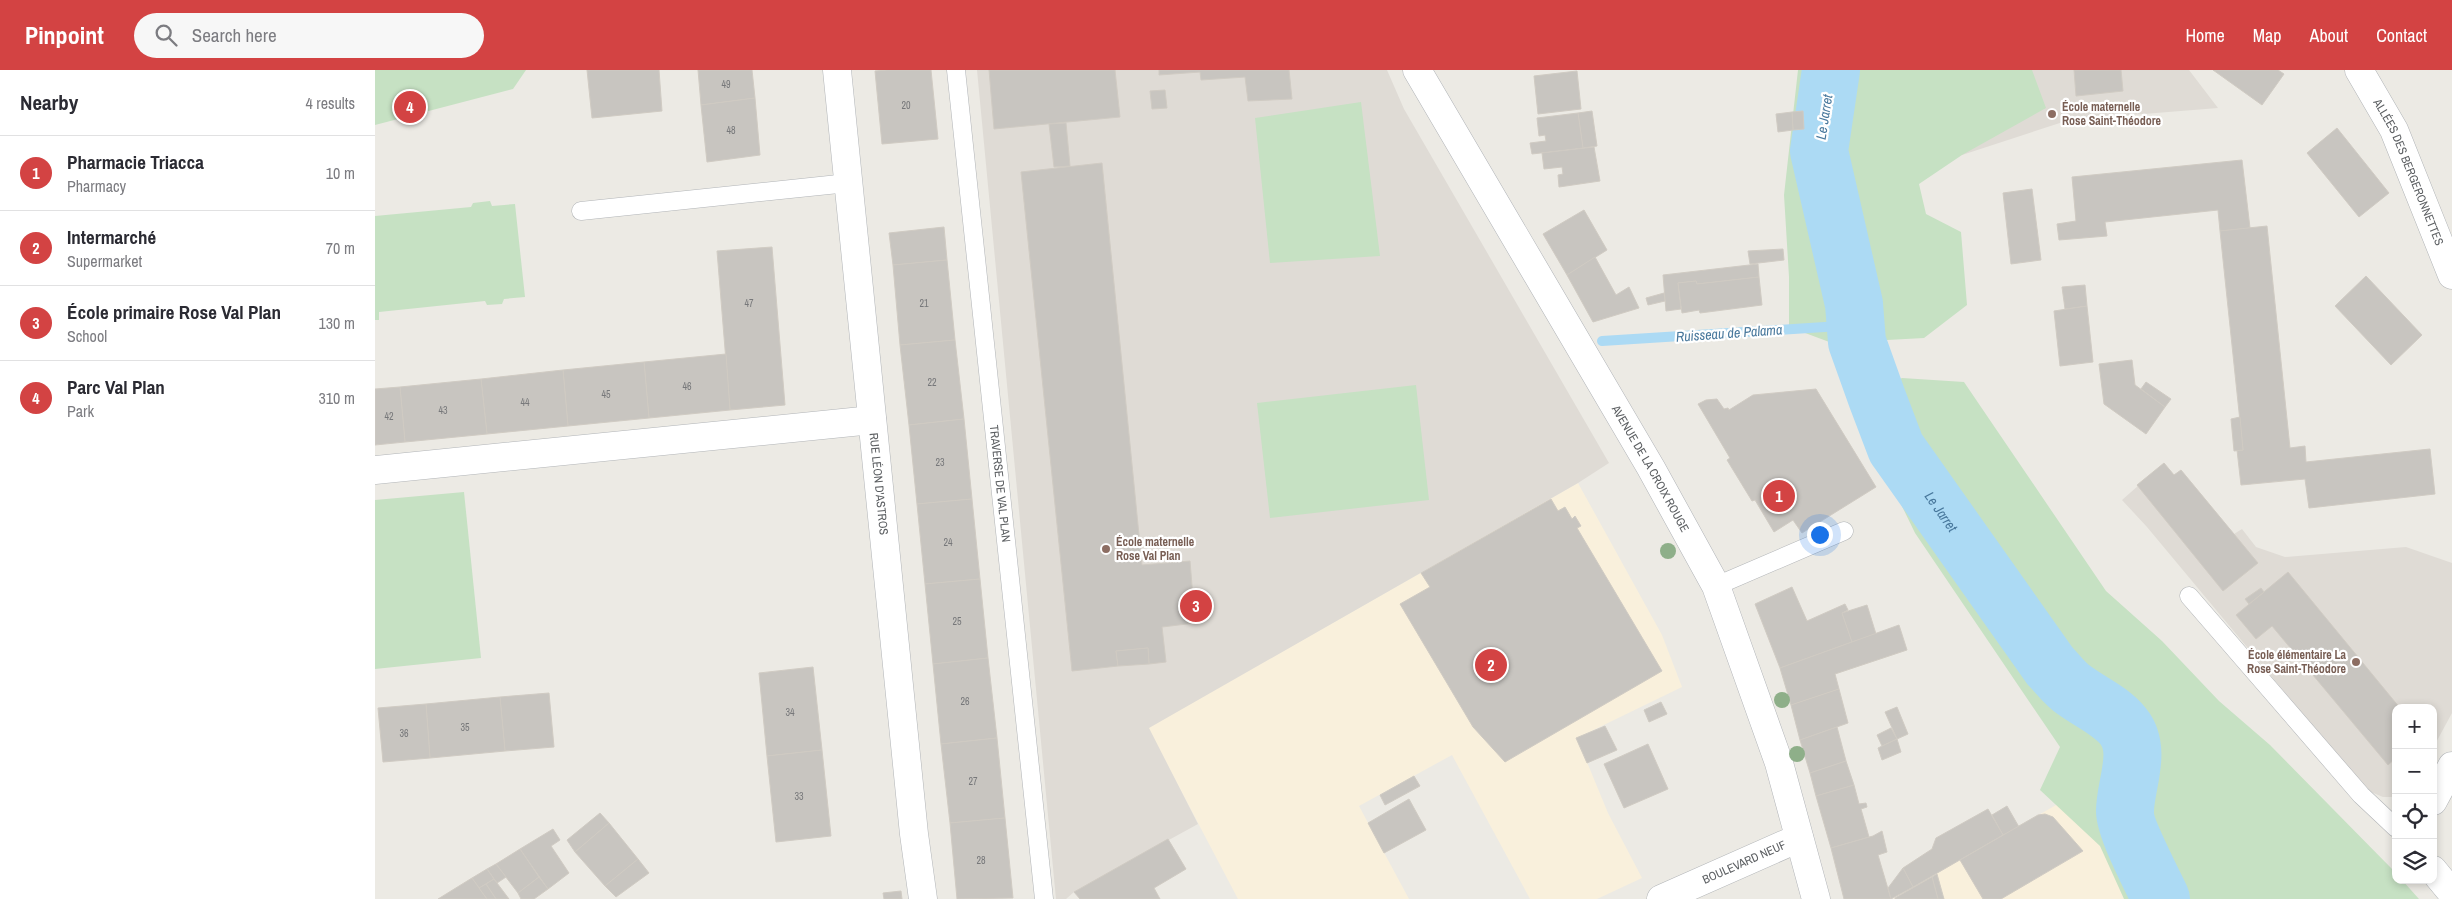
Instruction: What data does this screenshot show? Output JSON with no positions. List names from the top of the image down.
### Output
{
  "streets": {
    "street": [
      "ALLÉES DES BERGERONNETTES",
      "AVENUE DE LA CROIX ROUGE",
      "RUE LÉON D'ASTROS",
      "BOULEVARD NEUF"
    ],
    "lane": ["TRAVERSE DE VAL PLAN"]
  },
  "crossings": [
    ["AVENUE DE LA CROIX ROUGE", "BOULEVARD NEUF"]
  ],
  "water": ["Le Jarret", "Ruisseau de Palama"],
  "places": ["École maternelle Rose Saint-Théodore", "École maternelle Rose Val Plan", "École élémentaire La Rose Saint-Théodore"],
  "house_numbers": [
    "49",
    "20",
    "48",
    "47",
    "21",
    "22",
    "46",
    "45",
    "44",
    "43",
    "42",
    "23",
    "24",
    "25",
    "26",
    "34",
    "35",
    "36",
    "27",
    "33",
    "28"
  ],
  "page": {
    "header": "Pinpoint",
    "search": "Search here",
    "nav": [
      "Home",
      "Map",
      "About",
      "Contact"
    ],
    "heading": ["Nearby", "4 results"],
    "pins": [
      "4",
      "1",
      "3",
      "2"
    ],
    "list": [
      {
        "mark": "1",
        "name": "Pharmacie Triacca",
        "note": "Pharmacy",
        "value": "10 m"
      },
      {
        "mark": "2",
        "name": "Intermarché",
        "note": "Supermarket",
        "value": "70 m"
      },
      {
        "mark": "3",
        "name": "École primaire Rose Val Plan",
        "note": "School",
        "value": "130 m"
      },
      {
        "mark": "4",
        "name": "Parc Val Plan",
        "note": "Park",
        "value": "310 m"
      }
    ],
    "map_buttons": ["+", "−"]
  }
}
